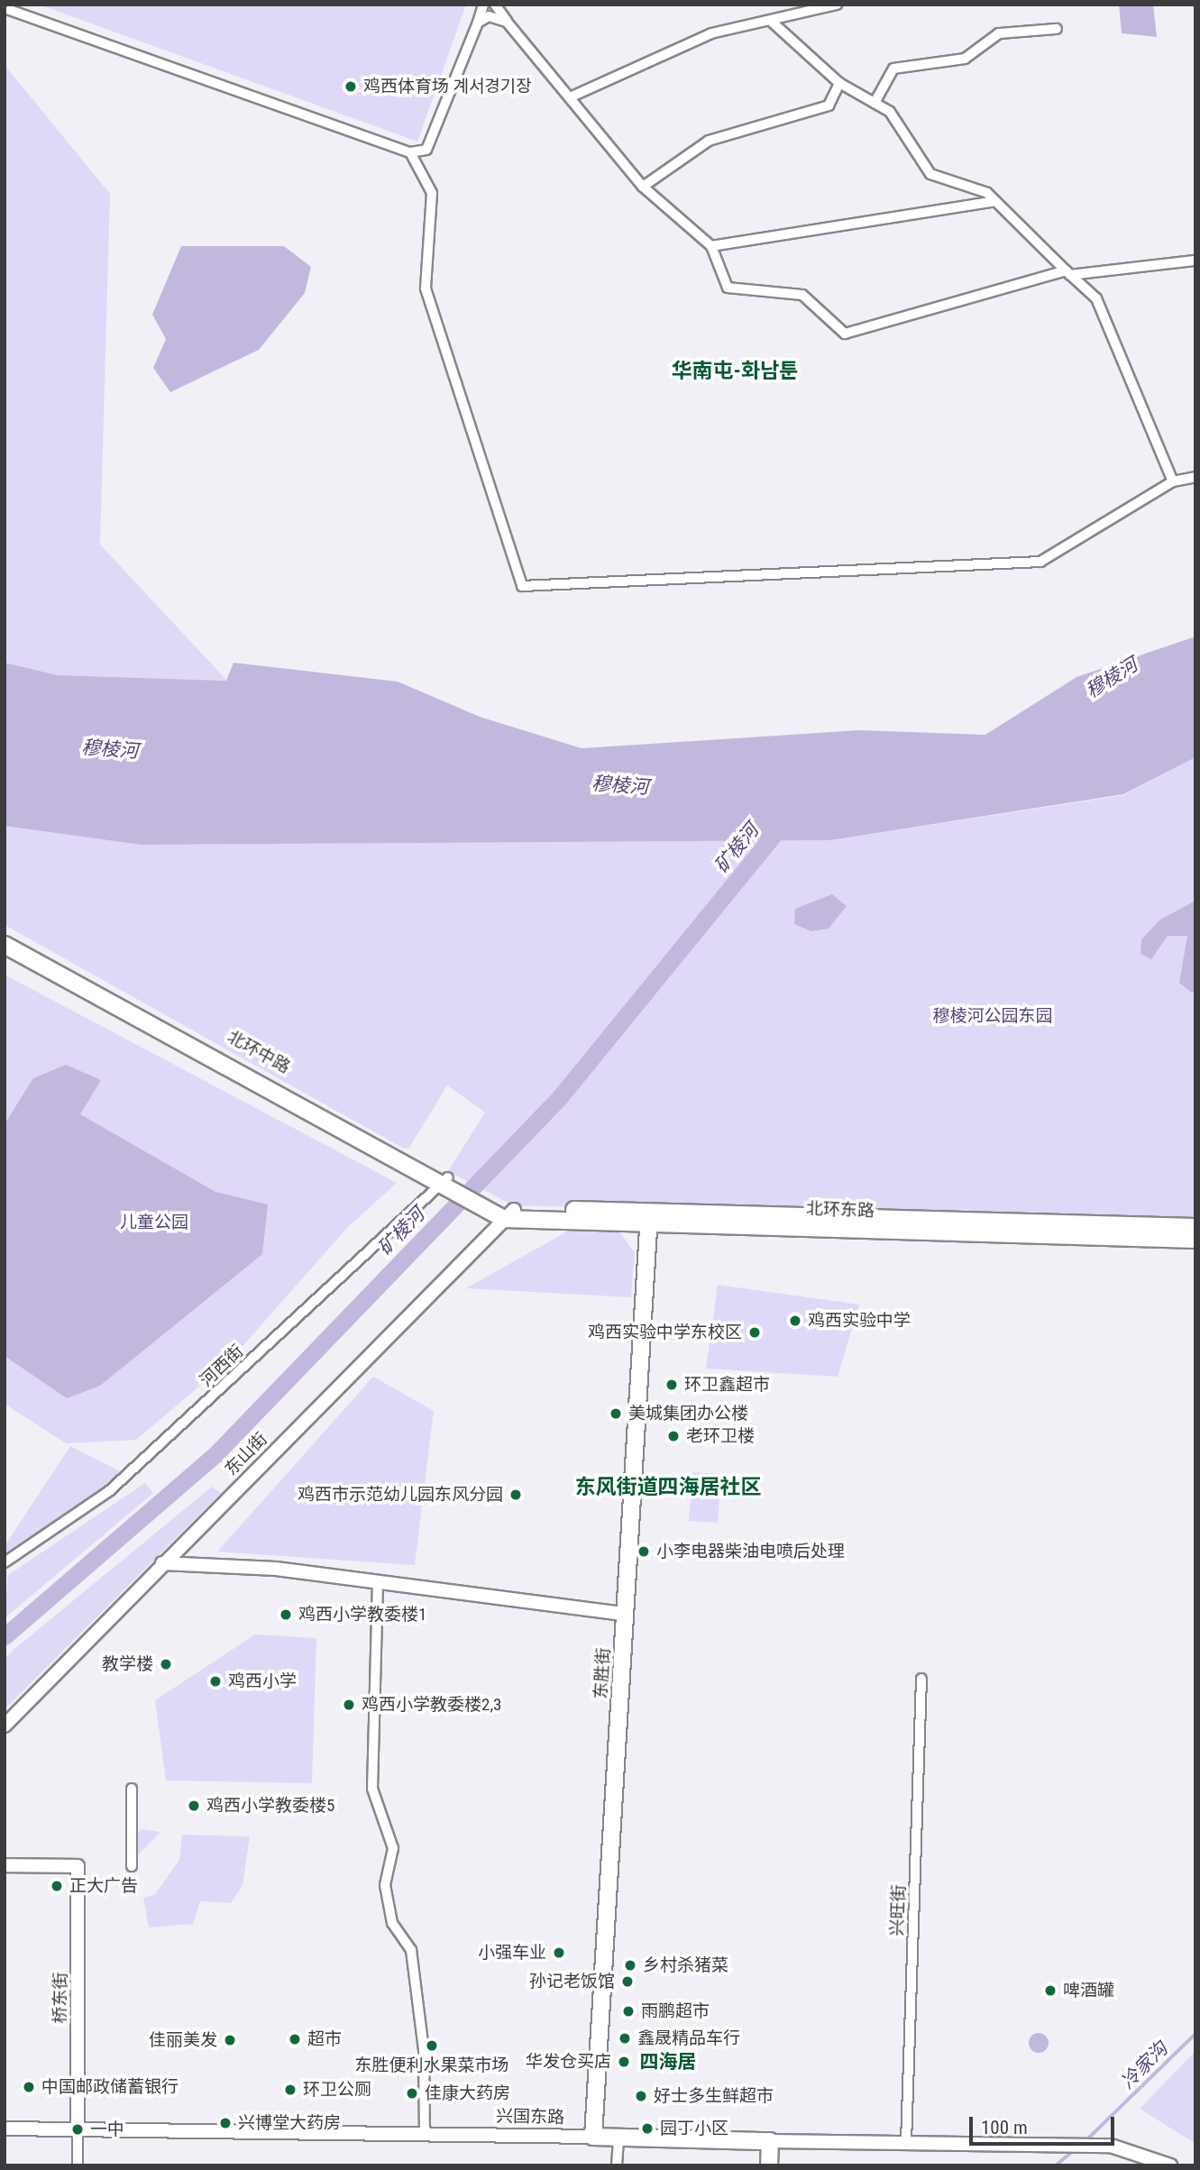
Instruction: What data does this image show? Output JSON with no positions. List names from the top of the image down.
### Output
{
  "streets": {
    "highway": [
      "北环中路",
      "北环东路",
      "东胜街",
      "兴国东路"
    ],
    "main road": ["东山街", "桥东街"],
    "street": ["河西街", "兴旺街"]
  },
  "crossings": [
    ["北环中路", "北环东路"],
    ["北环中路", "河西街"],
    ["北环东路", "东山街"],
    ["北环东路", "东胜街"],
    ["东胜街", "兴国东路"],
    ["兴旺街", "兴国东路"],
    ["桥东街", "兴国东路"]
  ],
  "districts": ["华南屯-화남툰", "东风街道四海居社区", "四海居"],
  "water": ["穆棱河", "矿棱河", "冷家沟"],
  "parks": ["穆棱河公园东园", "儿童公园"],
  "places": [
    "鸡西体育场 계서경기장",
    "鸡西实验中学",
    "鸡西实验中学东校区",
    "环卫鑫超市",
    "美城集团办公楼",
    "老环卫楼",
    "鸡西市示范幼儿园东风分园",
    "小李电器柴油电喷后处理",
    "鸡西小学教委楼1",
    "教学楼",
    "鸡西小学",
    "鸡西小学教委楼2,3",
    "鸡西小学教委楼5",
    "正大广告",
    "小强车业",
    "乡村杀猪菜",
    "孙记老饭馆",
    "啤酒罐",
    "雨鹏超市",
    "鑫晟精品车行",
    "超市",
    "佳丽美发",
    "东胜便利水果菜市场",
    "华发仓买店",
    "中国邮政储蓄银行",
    "环卫公厕",
    "佳康大药房",
    "好士多生鲜超市",
    "兴博堂大药房",
    "园丁小区",
    "一中"
  ],
  "scale_bar": "100 m"
}
